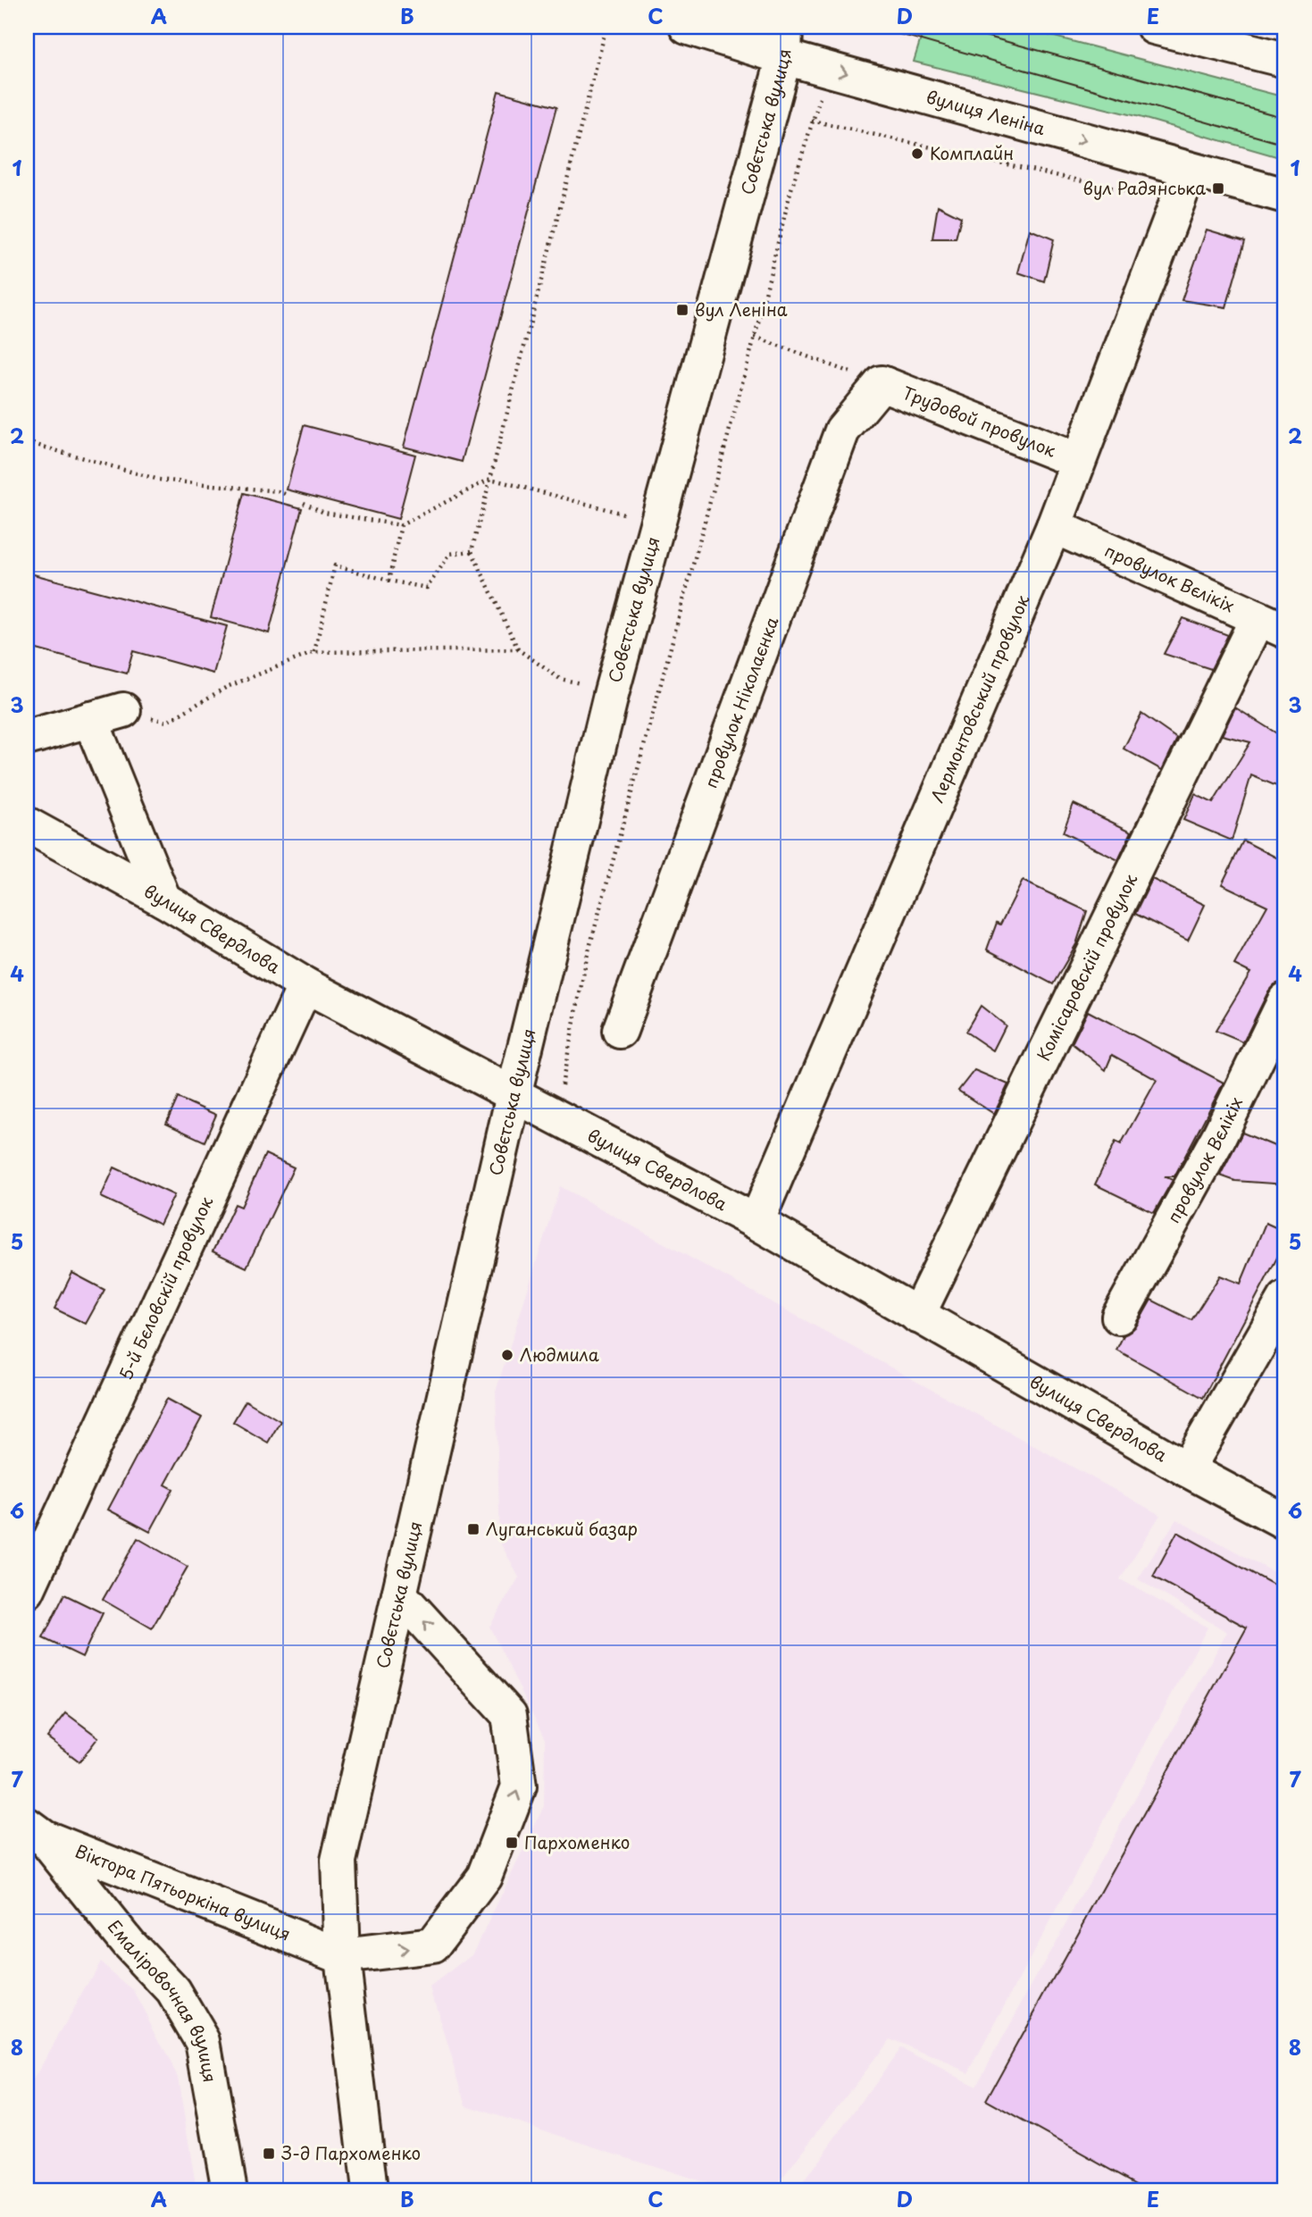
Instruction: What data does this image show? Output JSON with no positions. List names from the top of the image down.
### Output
{
  "streets": {
    "street": [
      "вулиця Леніна",
      "Совєтська вулиця",
      "Трудовой провулок",
      "провулок Вєлікіх",
      "Лермонтовський провулок",
      "провулок Ніколаєнка",
      "вулиця Свердлова",
      "Комісаровскій провулок",
      "5-й Бєловскій провулок",
      "Віктора Пятьоркіна вулиця",
      "Емаліровочная вулиця"
    ]
  },
  "crossings": [
    ["вулиця Леніна", "Совєтська вулиця"],
    ["вулиця Леніна", "Лермонтовський провулок"],
    ["Совєтська вулиця", "вулиця Свердлова"],
    ["Совєтська вулиця", "Віктора Пятьоркіна вулиця"],
    ["Трудовой провулок", "Лермонтовський провулок"],
    ["Трудовой провулок", "провулок Ніколаєнка"],
    ["провулок Вєлікіх", "Лермонтовський провулок"],
    ["провулок Вєлікіх", "Комісаровскій провулок"],
    ["Лермонтовський провулок", "вулиця Свердлова"],
    ["вулиця Свердлова", "Комісаровскій провулок"],
    ["вулиця Свердлова", "5-й Бєловскій провулок"],
    ["Віктора Пятьоркіна вулиця", "Емаліровочная вулиця"]
  ],
  "one_way": ["вулиця Леніна"],
  "places": {
    "other": ["Комплайн", "Людмила"],
    "transit": [
      "вул Радянська",
      "вул Леніна",
      "Луганський базар",
      "Пархоменко",
      "З-д Пархоменко"
    ]
  },
  "grid": {
    "columns": [
      "A",
      "B",
      "C",
      "D",
      "E"
    ],
    "rows": [
      "1",
      "2",
      "3",
      "4",
      "5",
      "6",
      "7",
      "8"
    ]
  }
}
